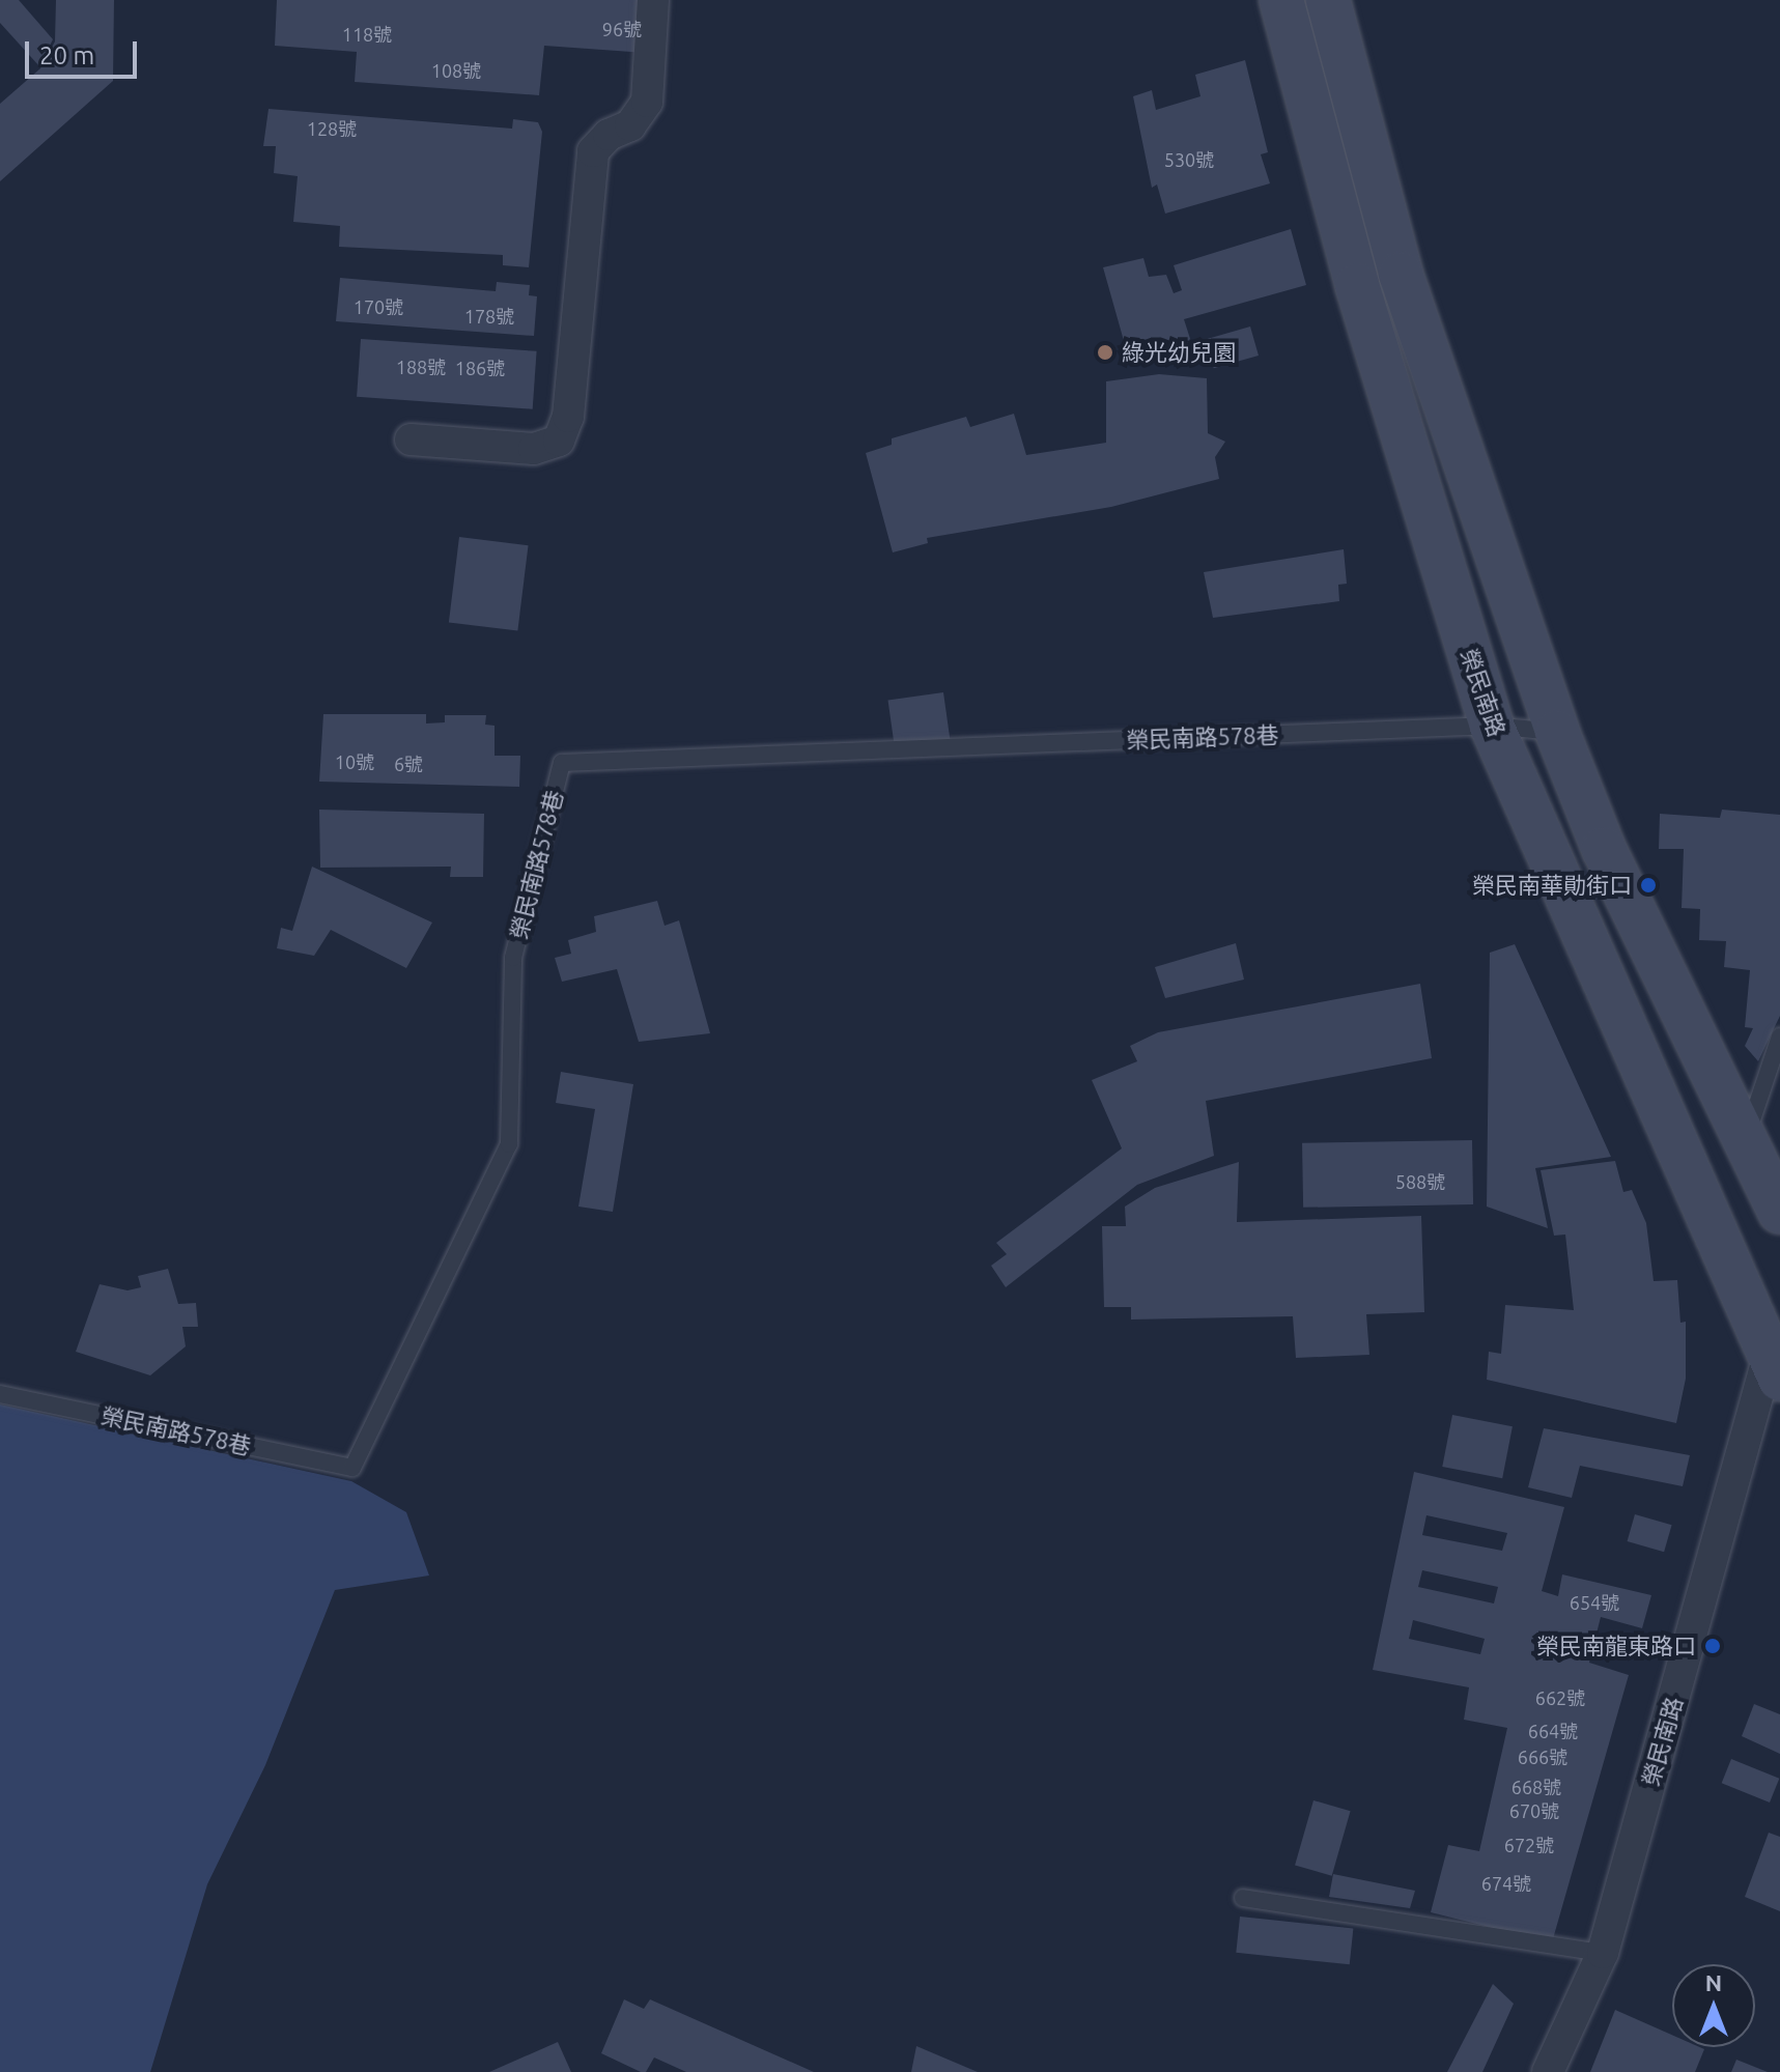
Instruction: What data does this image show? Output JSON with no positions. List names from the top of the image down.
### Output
{
  "streets": {
    "street": ["榮民南路"],
    "lane": ["榮民南路578巷"]
  },
  "crossings": [
    ["榮民南路", "榮民南路578巷"]
  ],
  "places": ["綠光幼兒園", "榮民南華勛街口", "榮民南龍東路口"],
  "house_numbers": [
    "96號",
    "118號",
    "108號",
    "128號",
    "530號",
    "170號",
    "178號",
    "188號",
    "186號",
    "10號",
    "6號",
    "588號",
    "654號",
    "662號",
    "664號",
    "666號",
    "668號",
    "670號",
    "672號",
    "674號"
  ],
  "scale_bar": "20 m",
  "north": "top"
}
